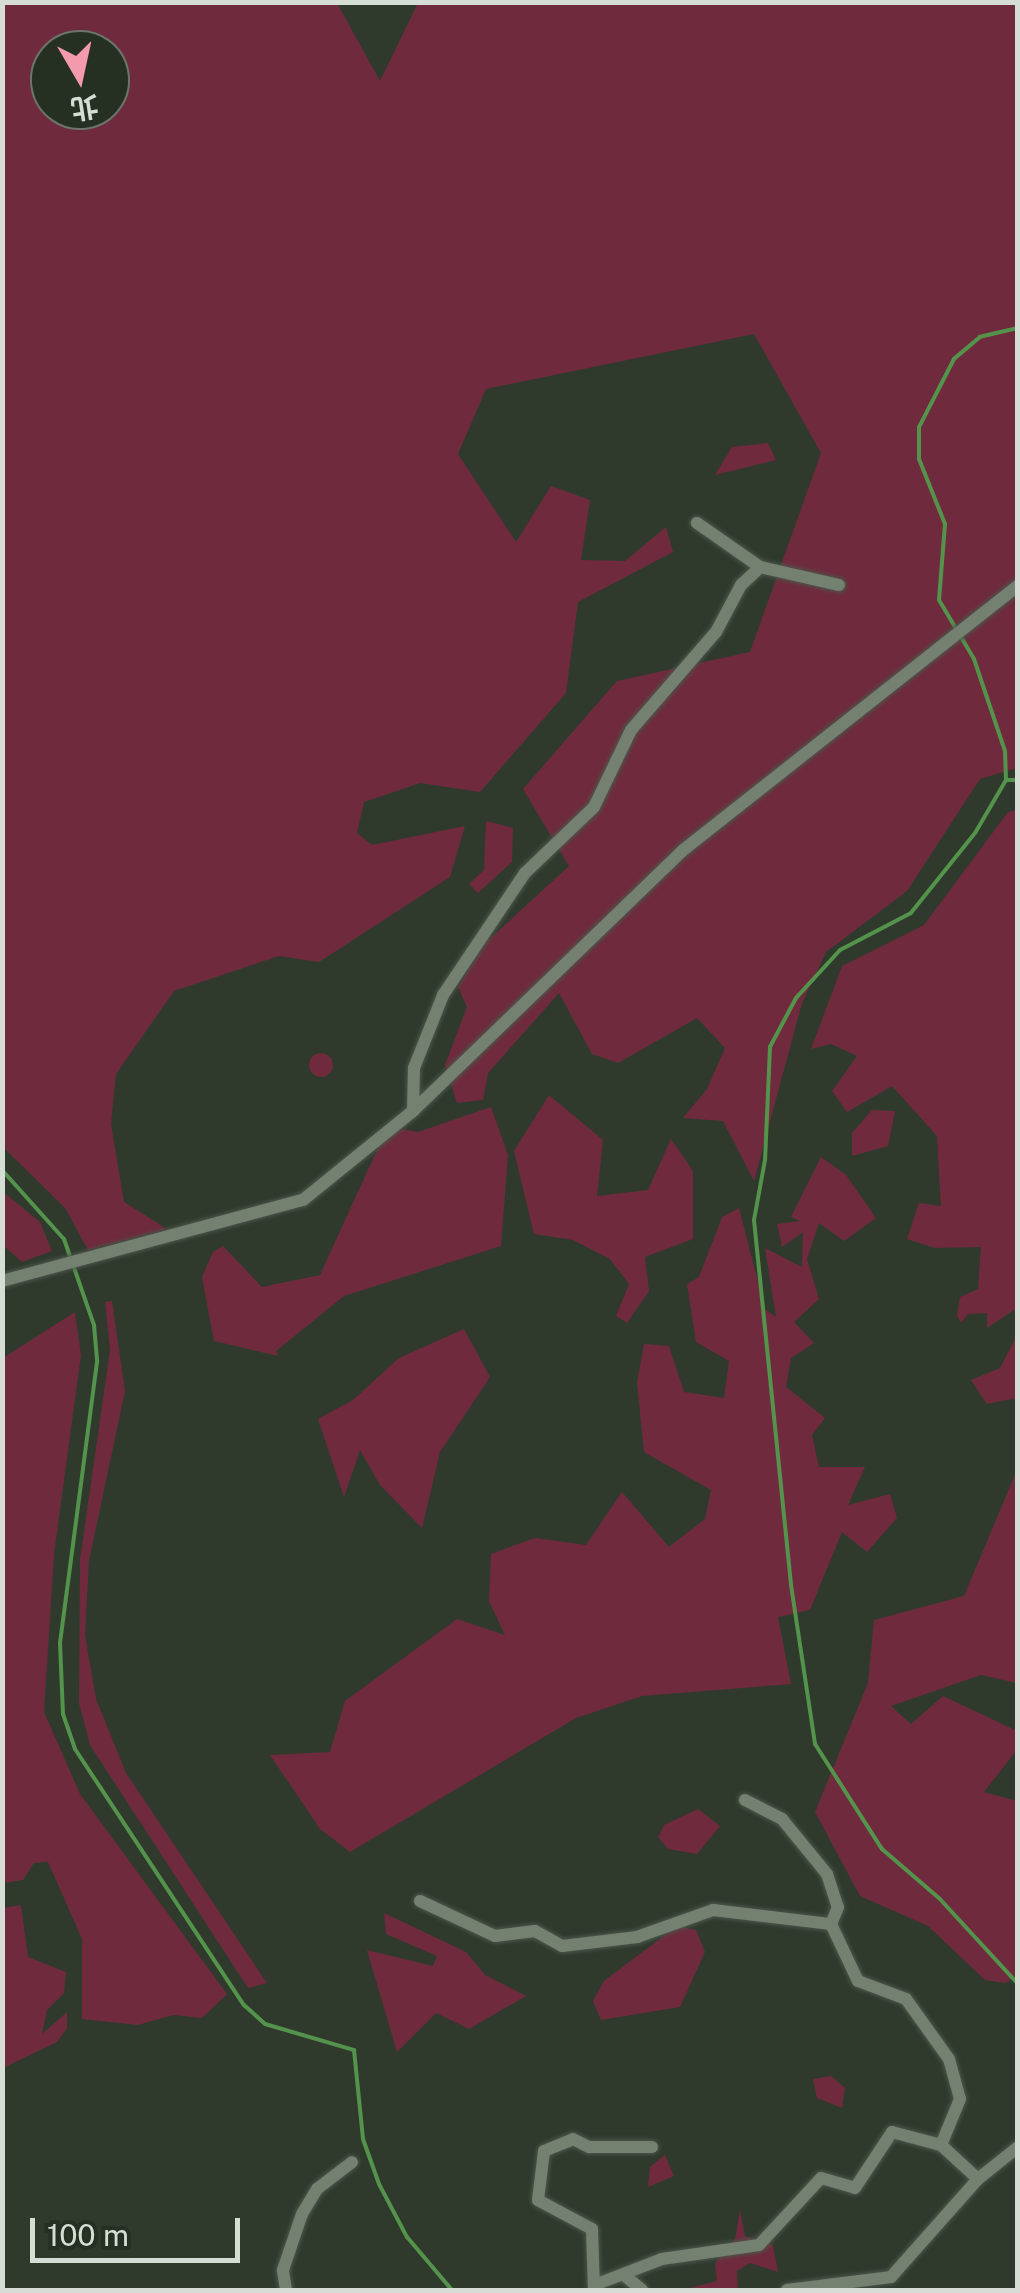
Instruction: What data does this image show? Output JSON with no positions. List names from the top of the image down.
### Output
{
  "scale_bar": "100 m",
  "north": "bottom"
}
